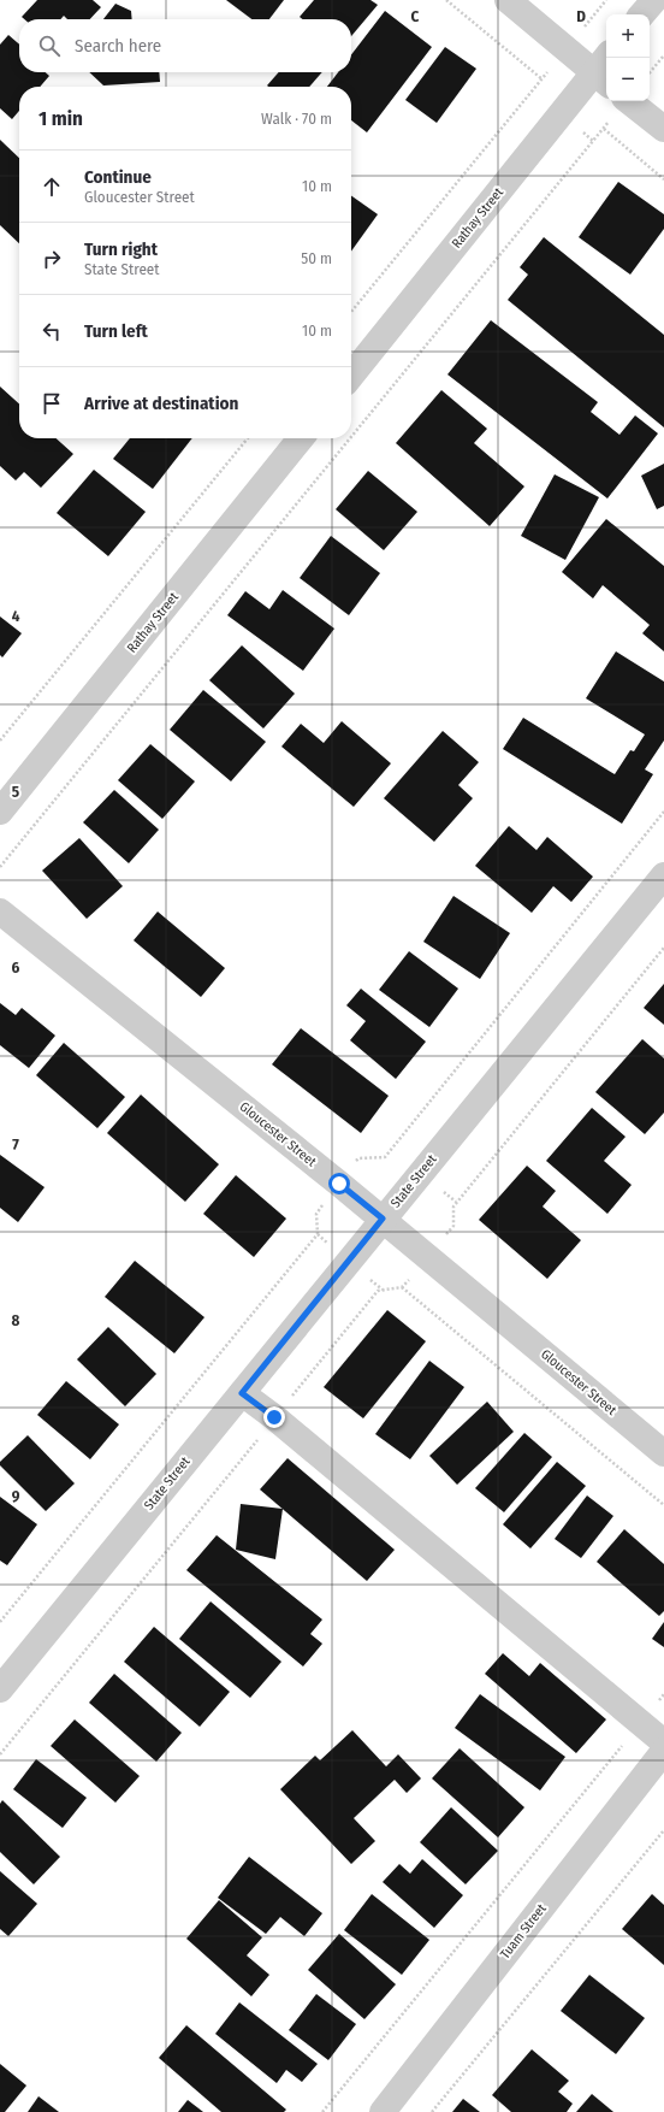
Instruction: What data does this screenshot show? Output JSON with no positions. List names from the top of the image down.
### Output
{
  "streets": {
    "street": [
      "Rathay Street",
      "Gloucester Street",
      "State Street",
      "Tuam Street"
    ]
  },
  "crossings": [
    ["Gloucester Street", "State Street"]
  ],
  "page": {
    "map_buttons": ["+", "−"],
    "search": "Search here",
    "heading": ["1 min", "Walk · 70 m"],
    "list": [
      ["Continue", "Gloucester Street", "10 m"],
      ["Turn right", "State Street", "50 m"],
      ["Turn left", "10 m"],
      "Arrive at destination"
    ]
  },
  "grid": {
    "columns": ["C", "D"],
    "rows": [
      "4",
      "5",
      "6",
      "7",
      "8",
      "9"
    ]
  }
}
